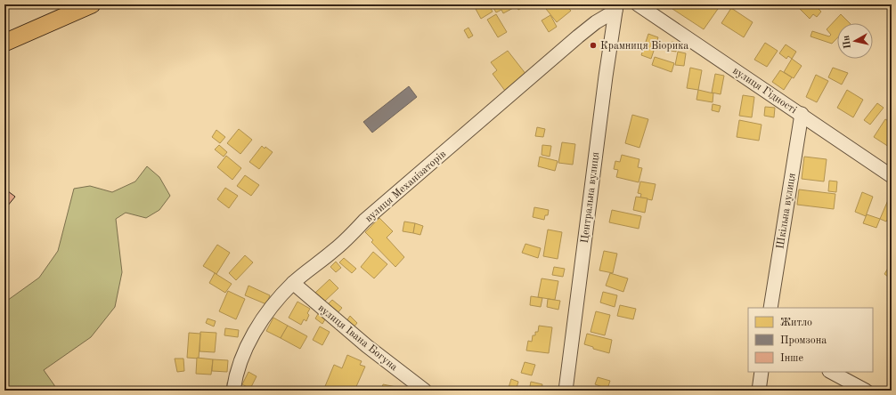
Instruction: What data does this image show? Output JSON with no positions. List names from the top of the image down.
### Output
{
  "streets": {
    "street": [
      "вулиця Гідності",
      "вулиця Механізаторів",
      "Центральна вулиця",
      "Шкільна вулиця",
      "вулиця Івана Богуна"
    ]
  },
  "crossings": [
    ["вулиця Гідності", "Шкільна вулиця"],
    ["вулиця Механізаторів", "Центральна вулиця"],
    ["вулиця Механізаторів", "вулиця Івана Богуна"]
  ],
  "places": ["Крамниця Віорика"],
  "legend": ["Житло", "Промзона", "Інше"],
  "north": "left"
}
